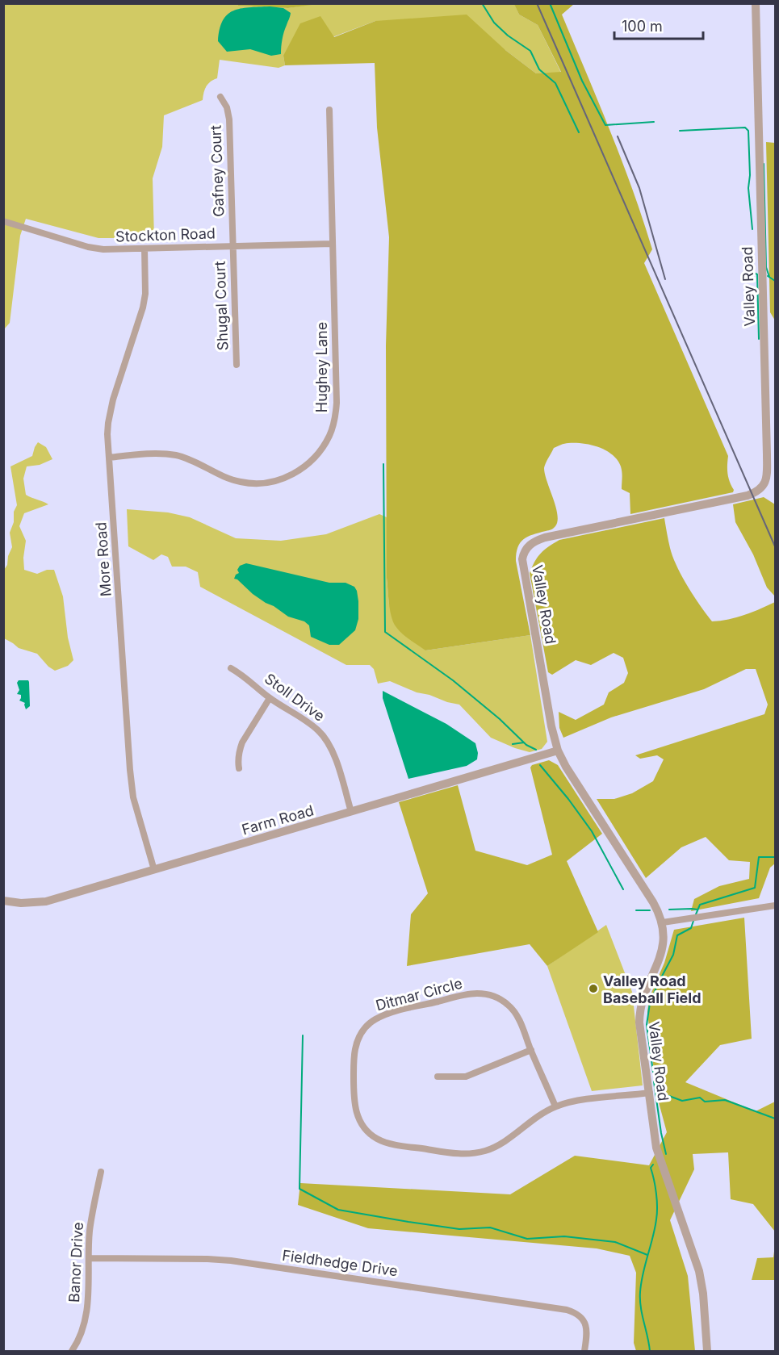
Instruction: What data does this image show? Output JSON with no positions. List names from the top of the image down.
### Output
{
  "streets": {
    "street": [
      "Gafney Court",
      "Stockton Road",
      "Valley Road",
      "Shugal Court",
      "Hughey Lane",
      "More Road",
      "Stoll Drive",
      "Farm Road",
      "Ditmar Circle",
      "Banor Drive",
      "Fieldhedge Drive"
    ]
  },
  "crossings": [
    ["Gafney Court", "Stockton Road"],
    ["Gafney Court", "Shugal Court"],
    ["Stockton Road", "Shugal Court"],
    ["Stockton Road", "Hughey Lane"],
    ["Stockton Road", "More Road"],
    ["Valley Road", "Farm Road"],
    ["Valley Road", "Ditmar Circle"],
    ["Hughey Lane", "More Road"],
    ["More Road", "Farm Road"],
    ["Stoll Drive", "Farm Road"],
    ["Banor Drive", "Fieldhedge Drive"]
  ],
  "places": ["Valley Road Baseball Field"],
  "scale_bar": "100 m"
}
